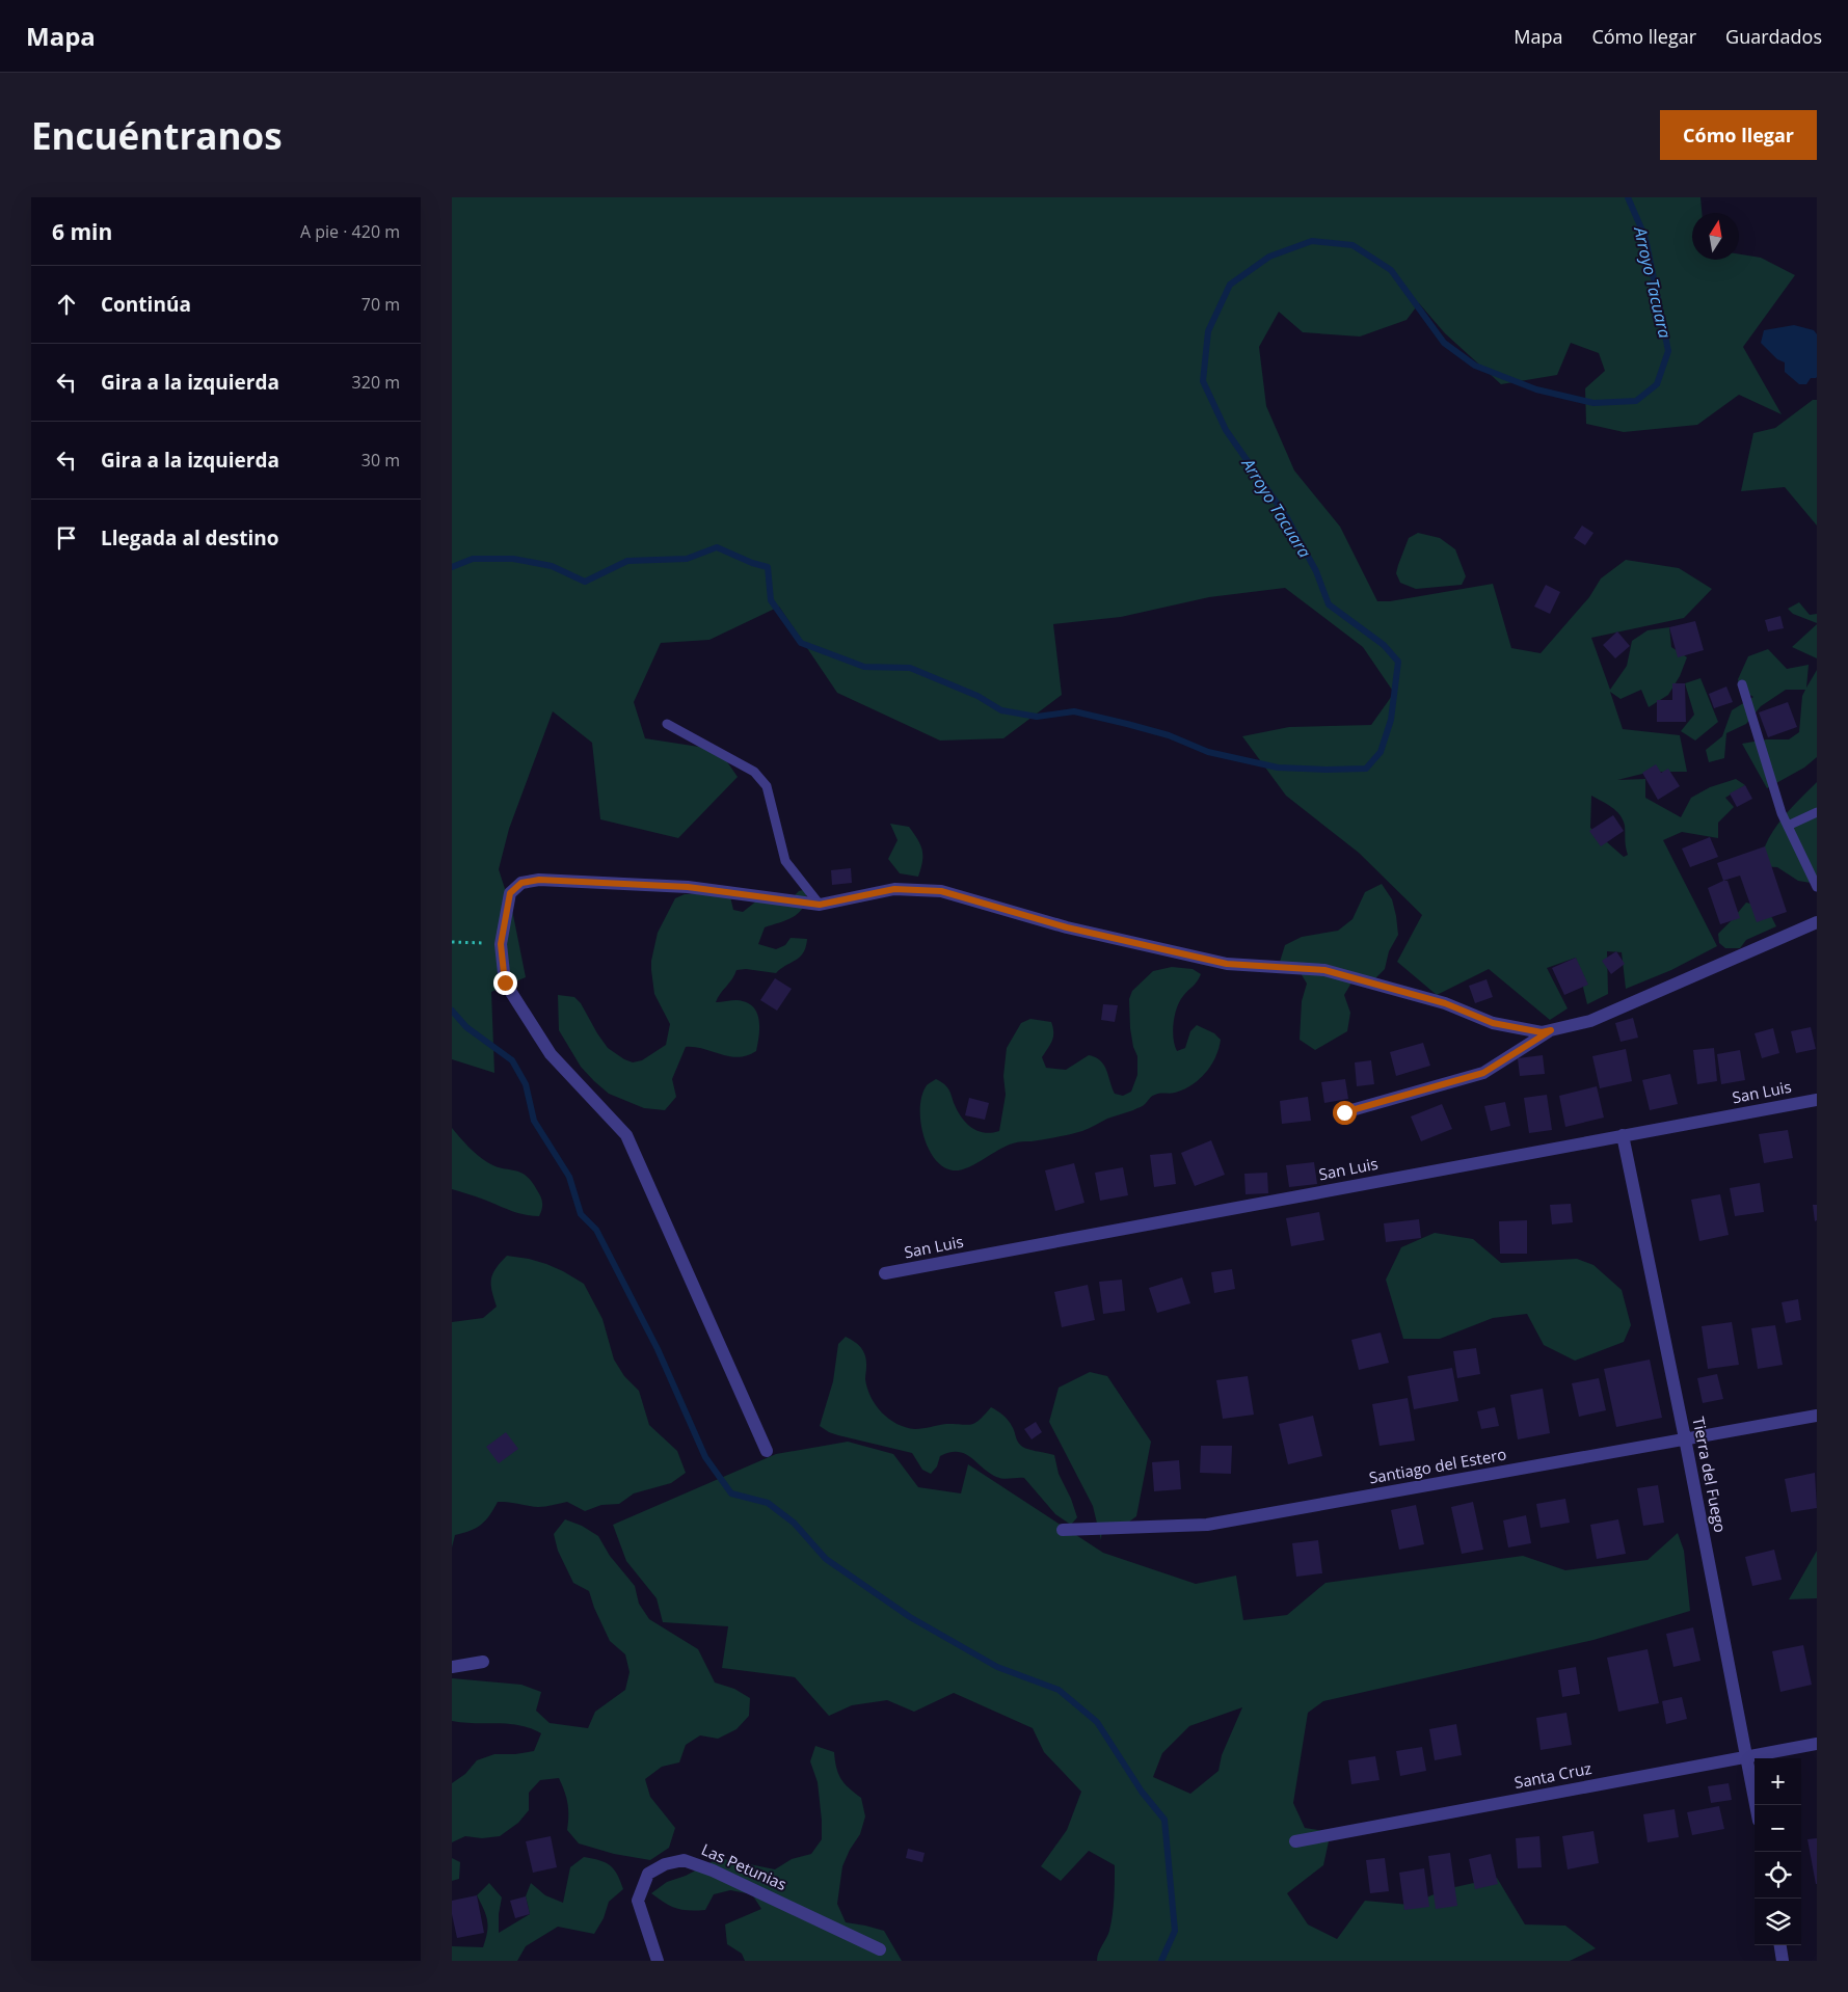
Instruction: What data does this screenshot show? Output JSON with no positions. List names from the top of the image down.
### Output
{
  "streets": {
    "street": [
      "San Luis",
      "Santiago del Estero",
      "Tierra del Fuego",
      "Santa Cruz",
      "Las Petunias"
    ]
  },
  "crossings": [
    ["San Luis", "Tierra del Fuego"],
    ["Santiago del Estero", "Tierra del Fuego"],
    ["Tierra del Fuego", "Santa Cruz"]
  ],
  "water": ["Arroyo Tacuara"],
  "north": "top",
  "page": {
    "header": "Mapa",
    "nav": ["Mapa", "Cómo llegar", "Guardados"],
    "buttons": "Cómo llegar",
    "title": "Encuéntranos",
    "heading": ["6 min", "A pie · 420 m"],
    "list": [
      ["Continúa", "70 m"],
      ["Gira a la izquierda", "320 m"],
      ["Gira a la izquierda", "30 m"],
      "Llegada al destino"
    ],
    "map_buttons": ["+", "−"]
  }
}
